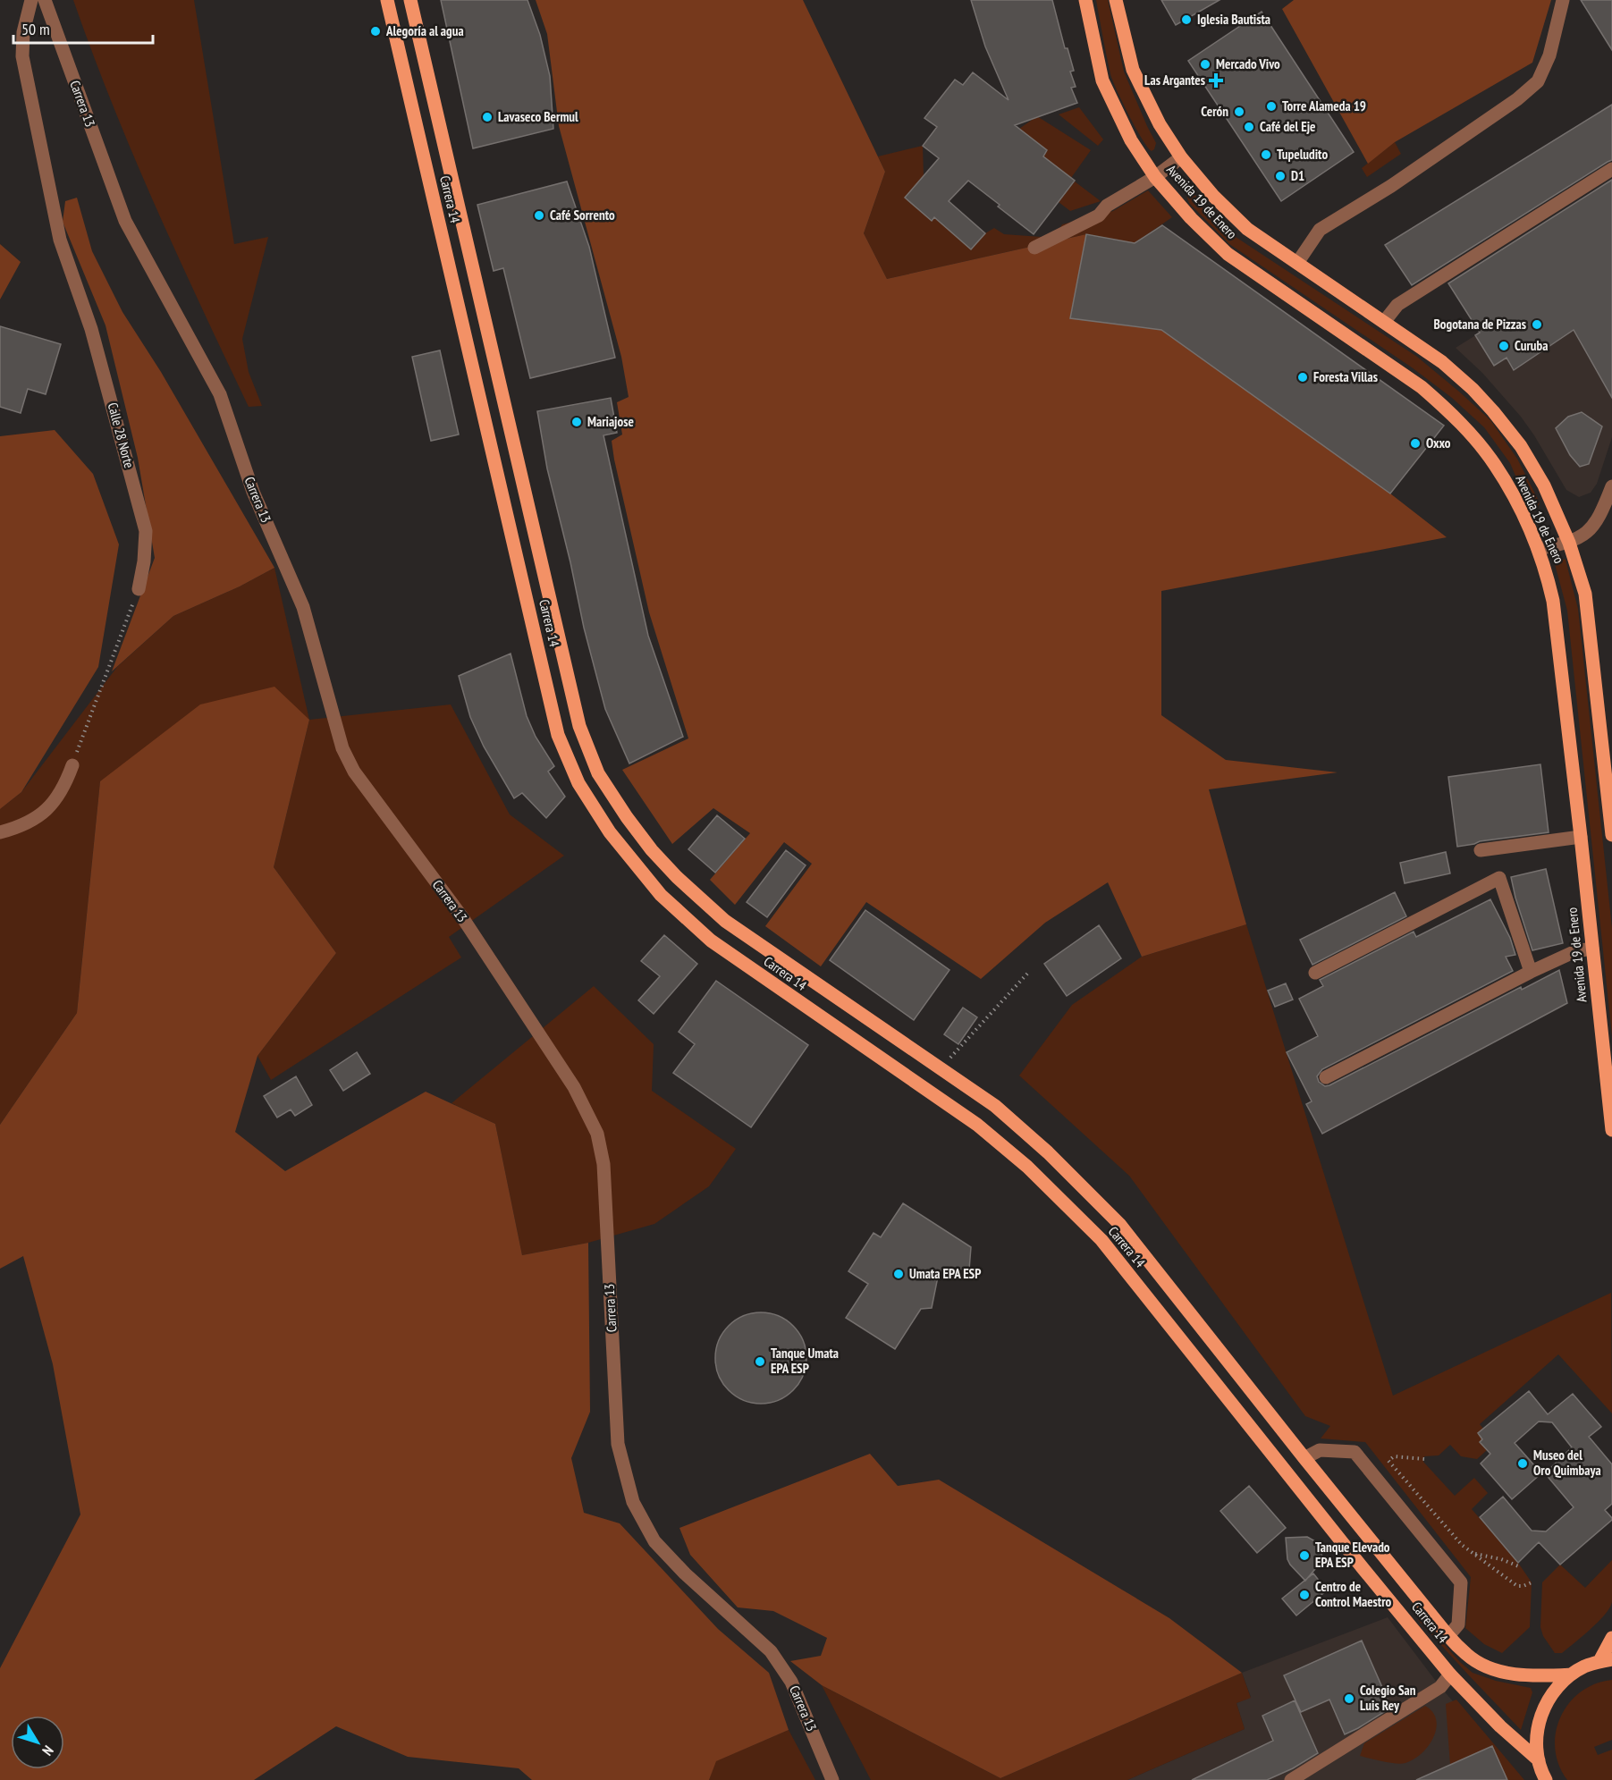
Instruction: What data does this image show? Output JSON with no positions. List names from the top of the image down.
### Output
{
  "streets": {
    "main road": ["Carrera 14", "Avenida 19 de Enero"],
    "street": ["Carrera 13", "Calle 28 Norte"]
  },
  "places": {
    "other": [
      "Iglesia Bautista",
      "Alegoría al agua",
      "Mercado Vivo",
      "Torre Alameda 19",
      "Cerón",
      "Lavaseco Bermul",
      "Café del Eje",
      "Tupeludito",
      "D1",
      "Café Sorrento",
      "Bogotana de Pizzas",
      "Curuba",
      "Foresta Villas",
      "Mariajose",
      "Oxxo",
      "Umata EPA ESP",
      "Tanque Umata EPA ESP",
      "Museo del Oro Quimbaya",
      "Tanque Elevado EPA ESP",
      "Centro de Control Maestro",
      "Colegio San Luis Rey"
    ],
    "health": ["Las Argantes"]
  },
  "scale_bar": "50 m",
  "north": "bottom right"
}
